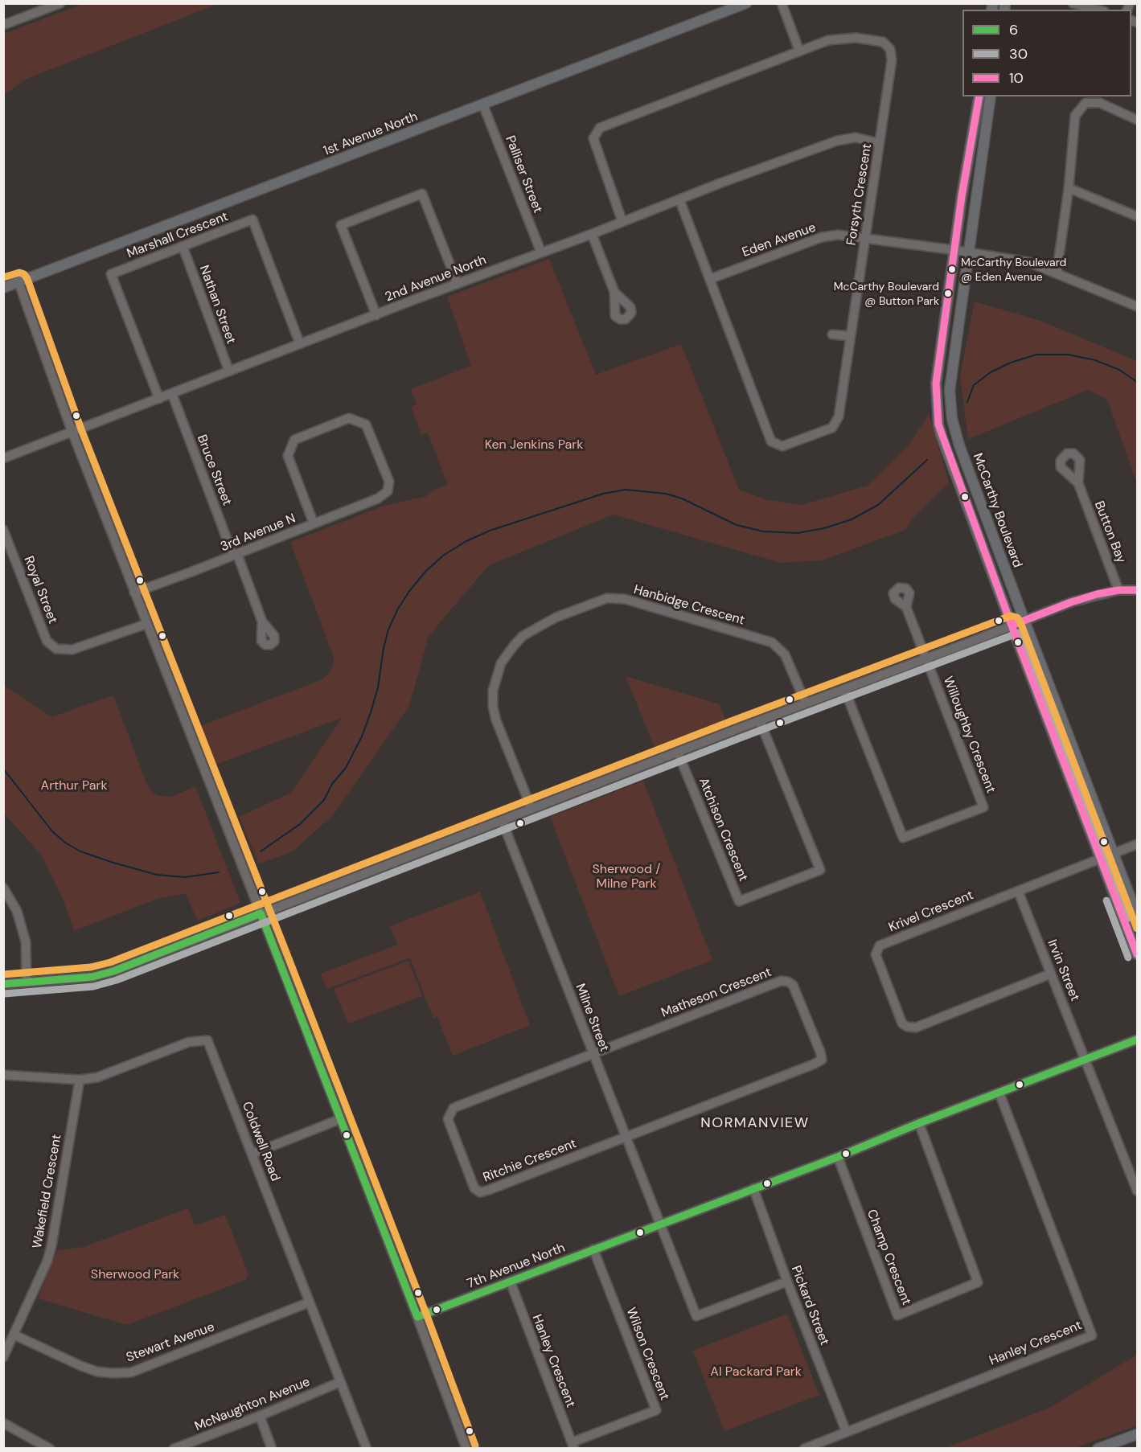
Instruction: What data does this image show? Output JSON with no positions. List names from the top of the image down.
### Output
{
  "streets": {
    "main road": ["1st Avenue North", "McCarthy Boulevard"],
    "street": [
      "Palliser Street",
      "Forsyth Crescent",
      "Marshall Crescent",
      "Eden Avenue",
      "2nd Avenue North",
      "Nathan Street",
      "Bruce Street",
      "Button Bay",
      "3rd Avenue N",
      "Royal Street",
      "Hanbidge Crescent",
      "Willoughby Crescent",
      "Atchison Crescent",
      "Krivel Crescent",
      "Irvin Street",
      "Matheson Crescent",
      "Milne Street",
      "Coldwell Road",
      "Ritchie Crescent",
      "Wakefield Crescent",
      "Champ Crescent",
      "7th Avenue North",
      "Pickard Street",
      "Stewart Avenue",
      "Hanley Crescent",
      "Wilson Crescent",
      "McNaughton Avenue"
    ]
  },
  "crossings": [
    ["1st Avenue North", "Palliser Street"],
    ["Palliser Street", "2nd Avenue North"],
    ["Forsyth Crescent", "Eden Avenue"],
    ["Forsyth Crescent", "2nd Avenue North"],
    ["Marshall Crescent", "2nd Avenue North"],
    ["Marshall Crescent", "Nathan Street"],
    ["Eden Avenue", "McCarthy Boulevard"],
    ["2nd Avenue North", "Nathan Street"],
    ["2nd Avenue North", "Bruce Street"],
    ["Bruce Street", "3rd Avenue N"],
    ["McCarthy Boulevard", "Krivel Crescent"],
    ["Krivel Crescent", "Irvin Street"],
    ["Irvin Street", "7th Avenue North"],
    ["Matheson Crescent", "Milne Street"],
    ["Matheson Crescent", "Ritchie Crescent"],
    ["Milne Street", "Ritchie Crescent"],
    ["Milne Street", "7th Avenue North"],
    ["Milne Street", "Pickard Street"],
    ["Coldwell Road", "Wakefield Crescent"],
    ["Coldwell Road", "Stewart Avenue"],
    ["Coldwell Road", "McNaughton Avenue"],
    ["Wakefield Crescent", "Stewart Avenue"],
    ["Champ Crescent", "7th Avenue North"],
    ["7th Avenue North", "Pickard Street"],
    ["7th Avenue North", "Hanley Crescent"],
    ["7th Avenue North", "Wilson Crescent"],
    ["Pickard Street", "Hanley Crescent"],
    ["Hanley Crescent", "Wilson Crescent"]
  ],
  "districts": ["NORMANVIEW"],
  "parks": [
    "Ken Jenkins Park",
    "Arthur Park",
    "Sherwood / Milne Park",
    "Sherwood Park",
    "Al Packard Park"
  ],
  "places": ["McCarthy Boulevard @ Eden Avenue", "McCarthy Boulevard @ Button Park"],
  "lines": ["transit line 10", "transit line 30", "transit line 6"],
  "legend": ["6", "30", "10"]
}
